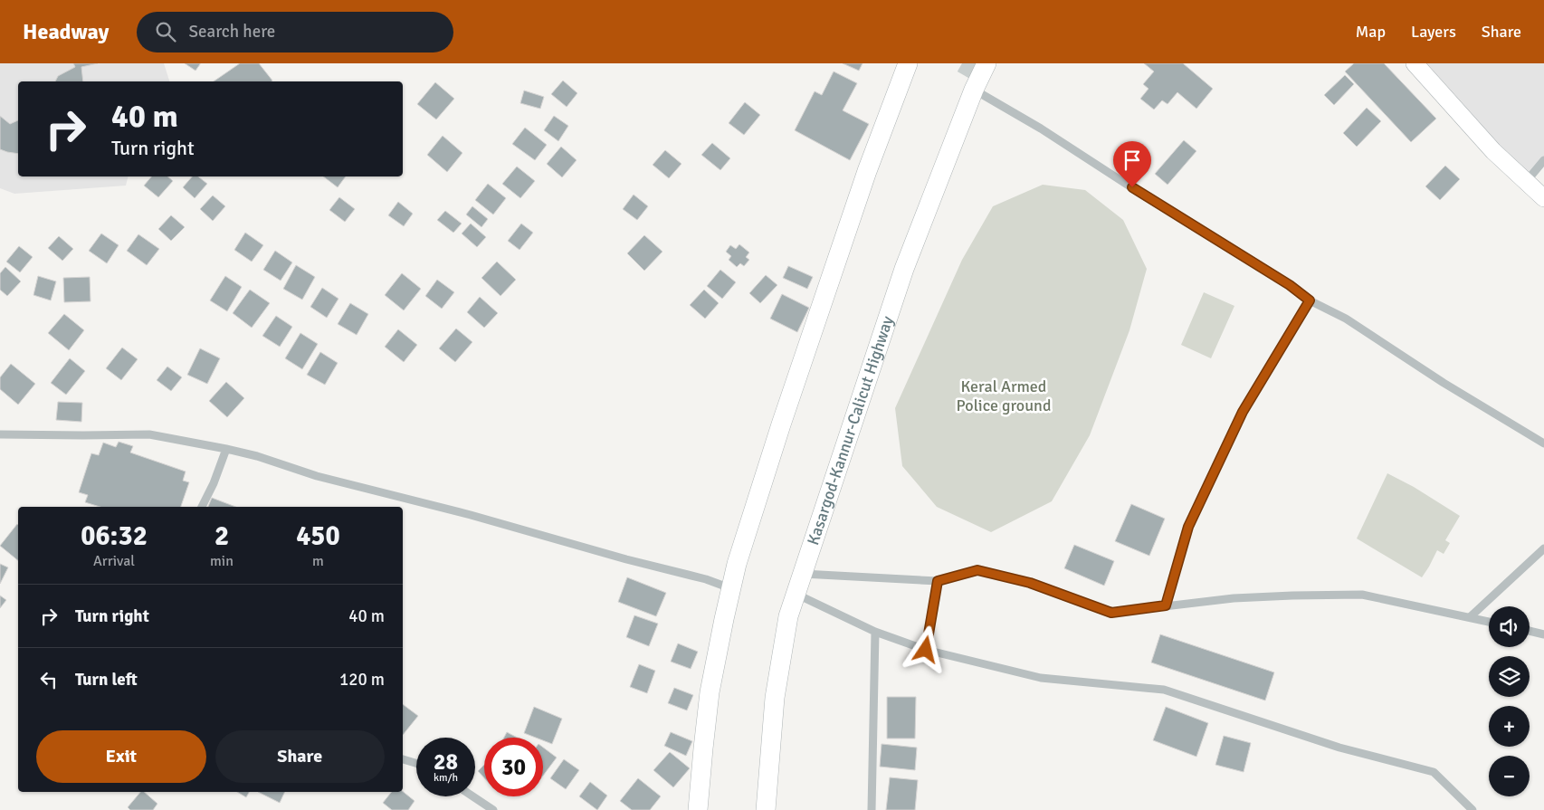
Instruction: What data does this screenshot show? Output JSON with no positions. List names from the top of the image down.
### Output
{
  "streets": {
    "highway": ["Kasargod-Kannur-Calicut Highway"]
  },
  "parks": ["Keral Armed Police ground"],
  "page": {
    "header": "Headway",
    "search": "Search here",
    "nav": ["Map", "Layers", "Share"],
    "turn": ["40 m", "Turn right"],
    "eta": [
      "06:32",
      "Arrival",
      "2",
      "min",
      "450",
      "m"
    ],
    "list": [
      {
        "name": "Turn right",
        "value": "40 m"
      },
      {
        "name": "Turn left",
        "value": "120 m"
      }
    ],
    "map_buttons": ["+", "−"],
    "buttons": ["Exit", "Share"],
    "speed": "28 km/h",
    "limit": "30"
  }
}
